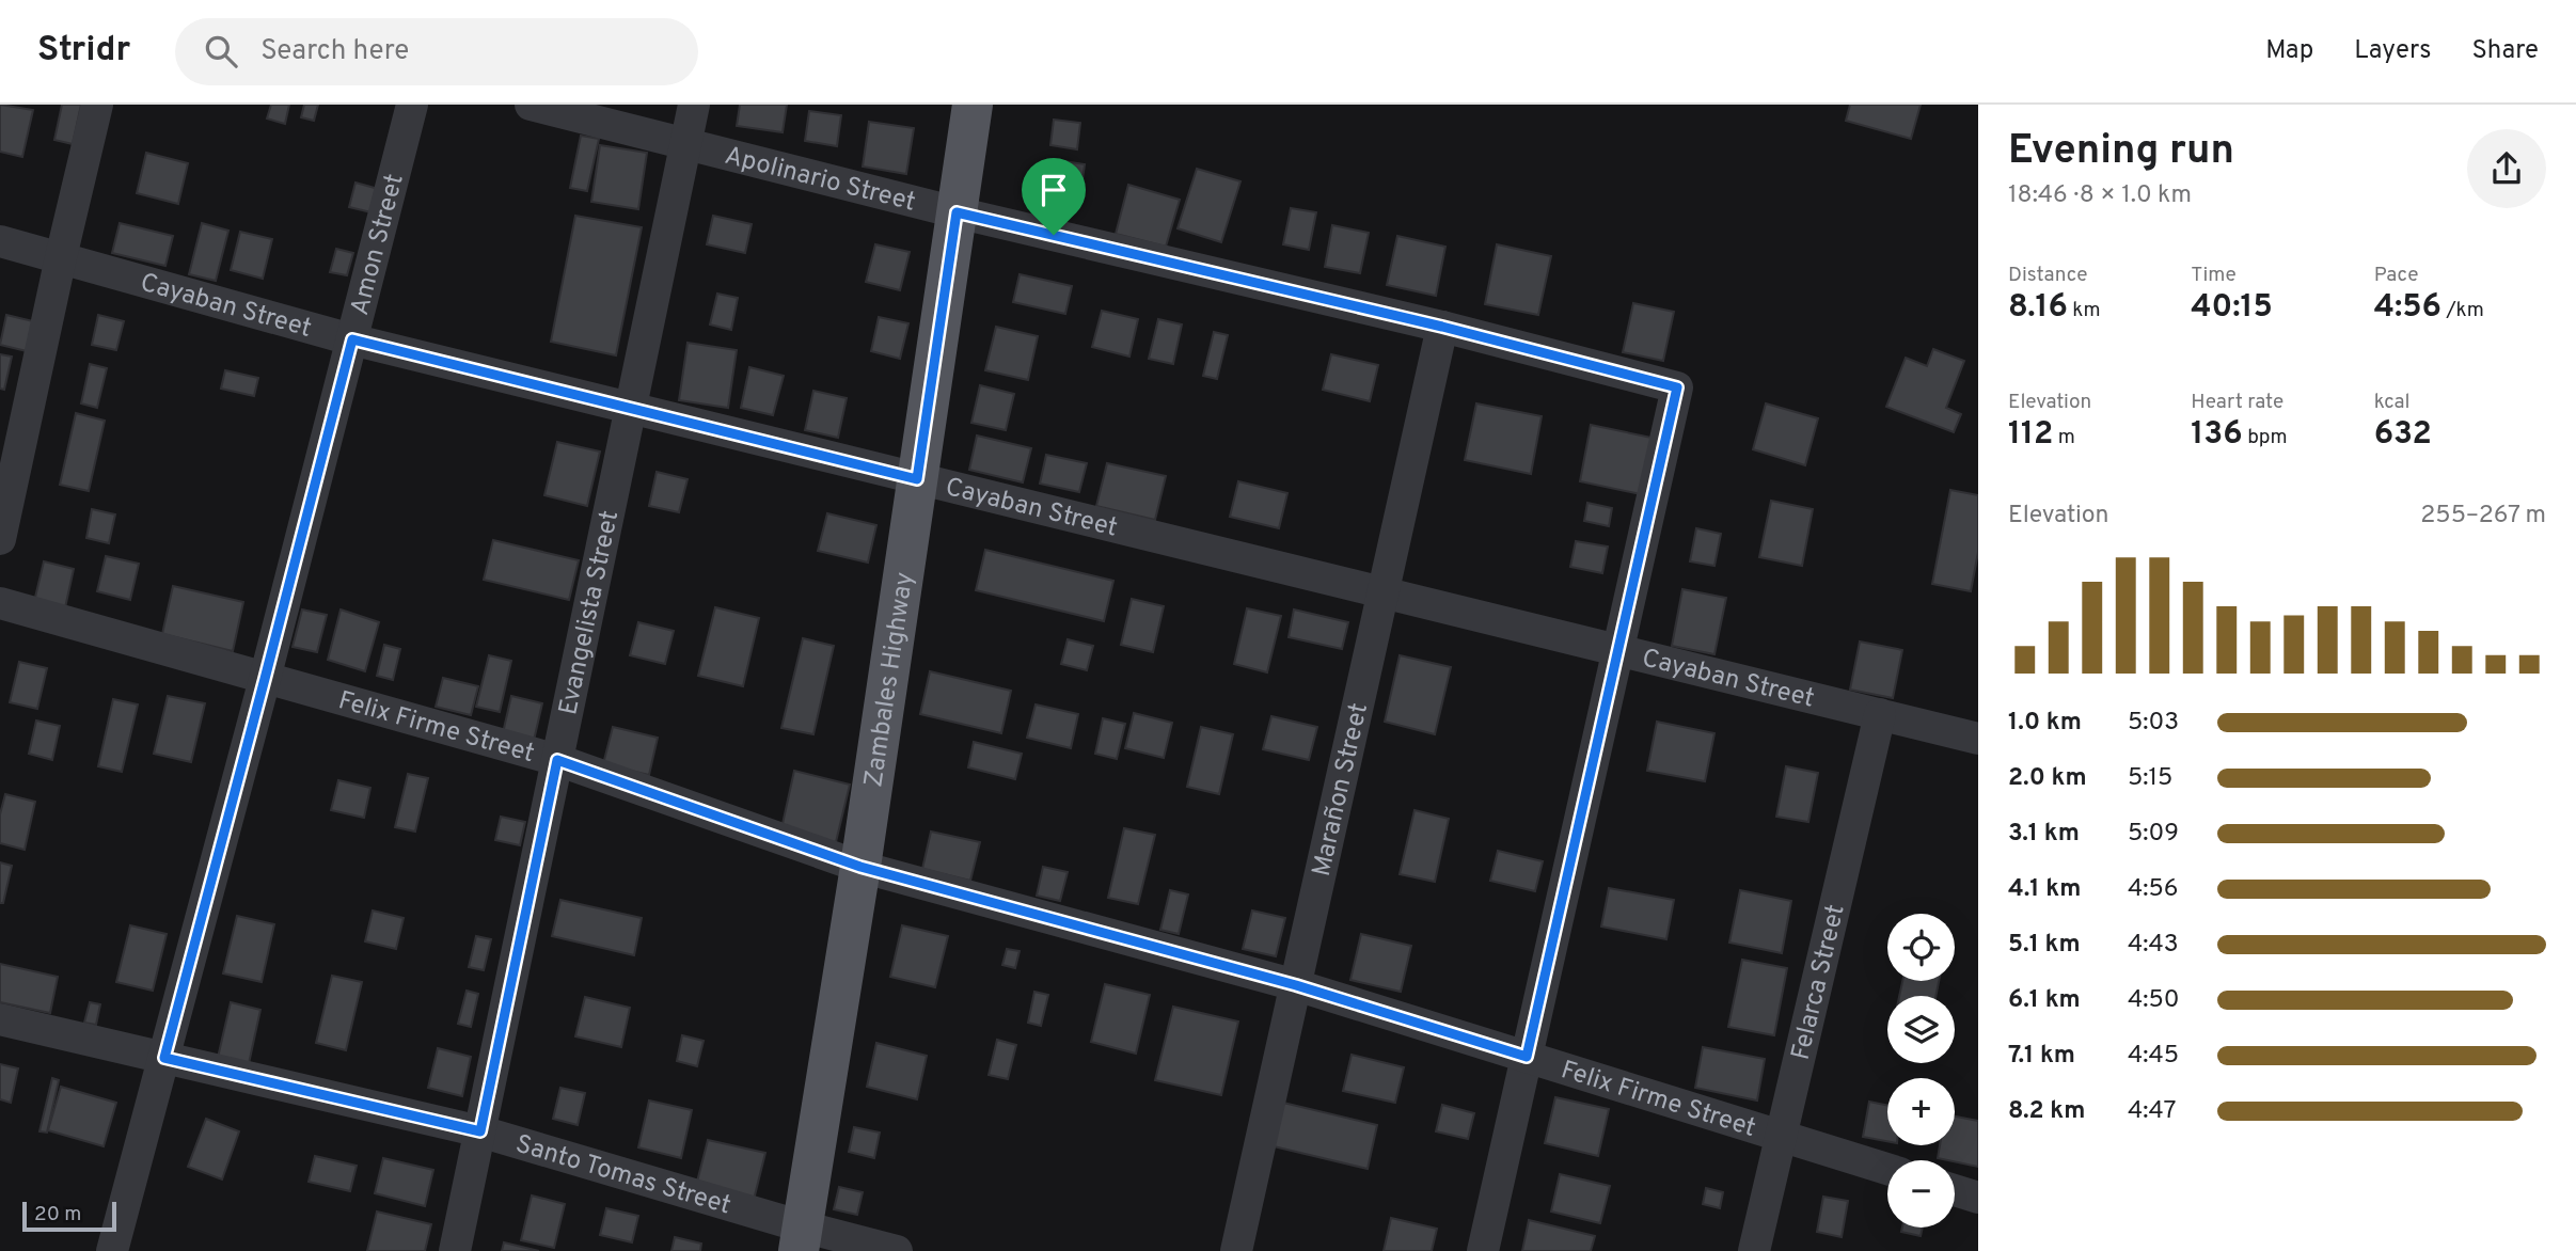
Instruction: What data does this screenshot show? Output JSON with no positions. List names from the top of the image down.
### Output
{
  "streets": {
    "main road": ["Zambales Highway"],
    "street": [
      "Apolinario Street",
      "Amon Street",
      "Cayaban Street",
      "Evangelista Street",
      "Felix Firme Street",
      "Marañon Street",
      "Felarca Street",
      "Santo Tomas Street"
    ]
  },
  "crossings": [
    ["Apolinario Street", "Cayaban Street"],
    ["Apolinario Street", "Evangelista Street"],
    ["Apolinario Street", "Zambales Highway"],
    ["Apolinario Street", "Marañon Street"],
    ["Amon Street", "Cayaban Street"],
    ["Amon Street", "Felix Firme Street"],
    ["Amon Street", "Santo Tomas Street"],
    ["Cayaban Street", "Evangelista Street"],
    ["Cayaban Street", "Zambales Highway"],
    ["Cayaban Street", "Marañon Street"],
    ["Cayaban Street", "Felarca Street"],
    ["Evangelista Street", "Felix Firme Street"],
    ["Evangelista Street", "Santo Tomas Street"],
    ["Zambales Highway", "Felix Firme Street"],
    ["Zambales Highway", "Santo Tomas Street"],
    ["Felix Firme Street", "Marañon Street"],
    ["Felix Firme Street", "Felarca Street"]
  ],
  "scale_bar": "20 m",
  "page": {
    "header": "Stridr",
    "search": "Search here",
    "nav": ["Map", "Layers", "Share"],
    "heading": ["Evening run", "18:46 · 8 × 1.0 km"],
    "stats": [
      ["Distance", "8.16 km"],
      ["Time", "40:15"],
      ["Pace", "4:56 /km"],
      ["Elevation", "112 m"],
      ["Heart rate", "136 bpm"],
      ["kcal", "632"]
    ],
    "chart": ["Elevation", "255–267 m"],
    "list": [
      {
        "name": "1.0 km",
        "note": "5:03"
      },
      {
        "name": "2.0 km",
        "note": "5:15"
      },
      {
        "name": "3.1 km",
        "note": "5:09"
      },
      {
        "name": "4.1 km",
        "note": "4:56"
      },
      {
        "name": "5.1 km",
        "note": "4:43"
      },
      {
        "name": "6.1 km",
        "note": "4:50"
      },
      {
        "name": "7.1 km",
        "note": "4:45"
      },
      {
        "name": "8.2 km",
        "note": "4:47"
      }
    ],
    "map_buttons": ["+", "−"],
    "scale": "20 m"
  }
}
